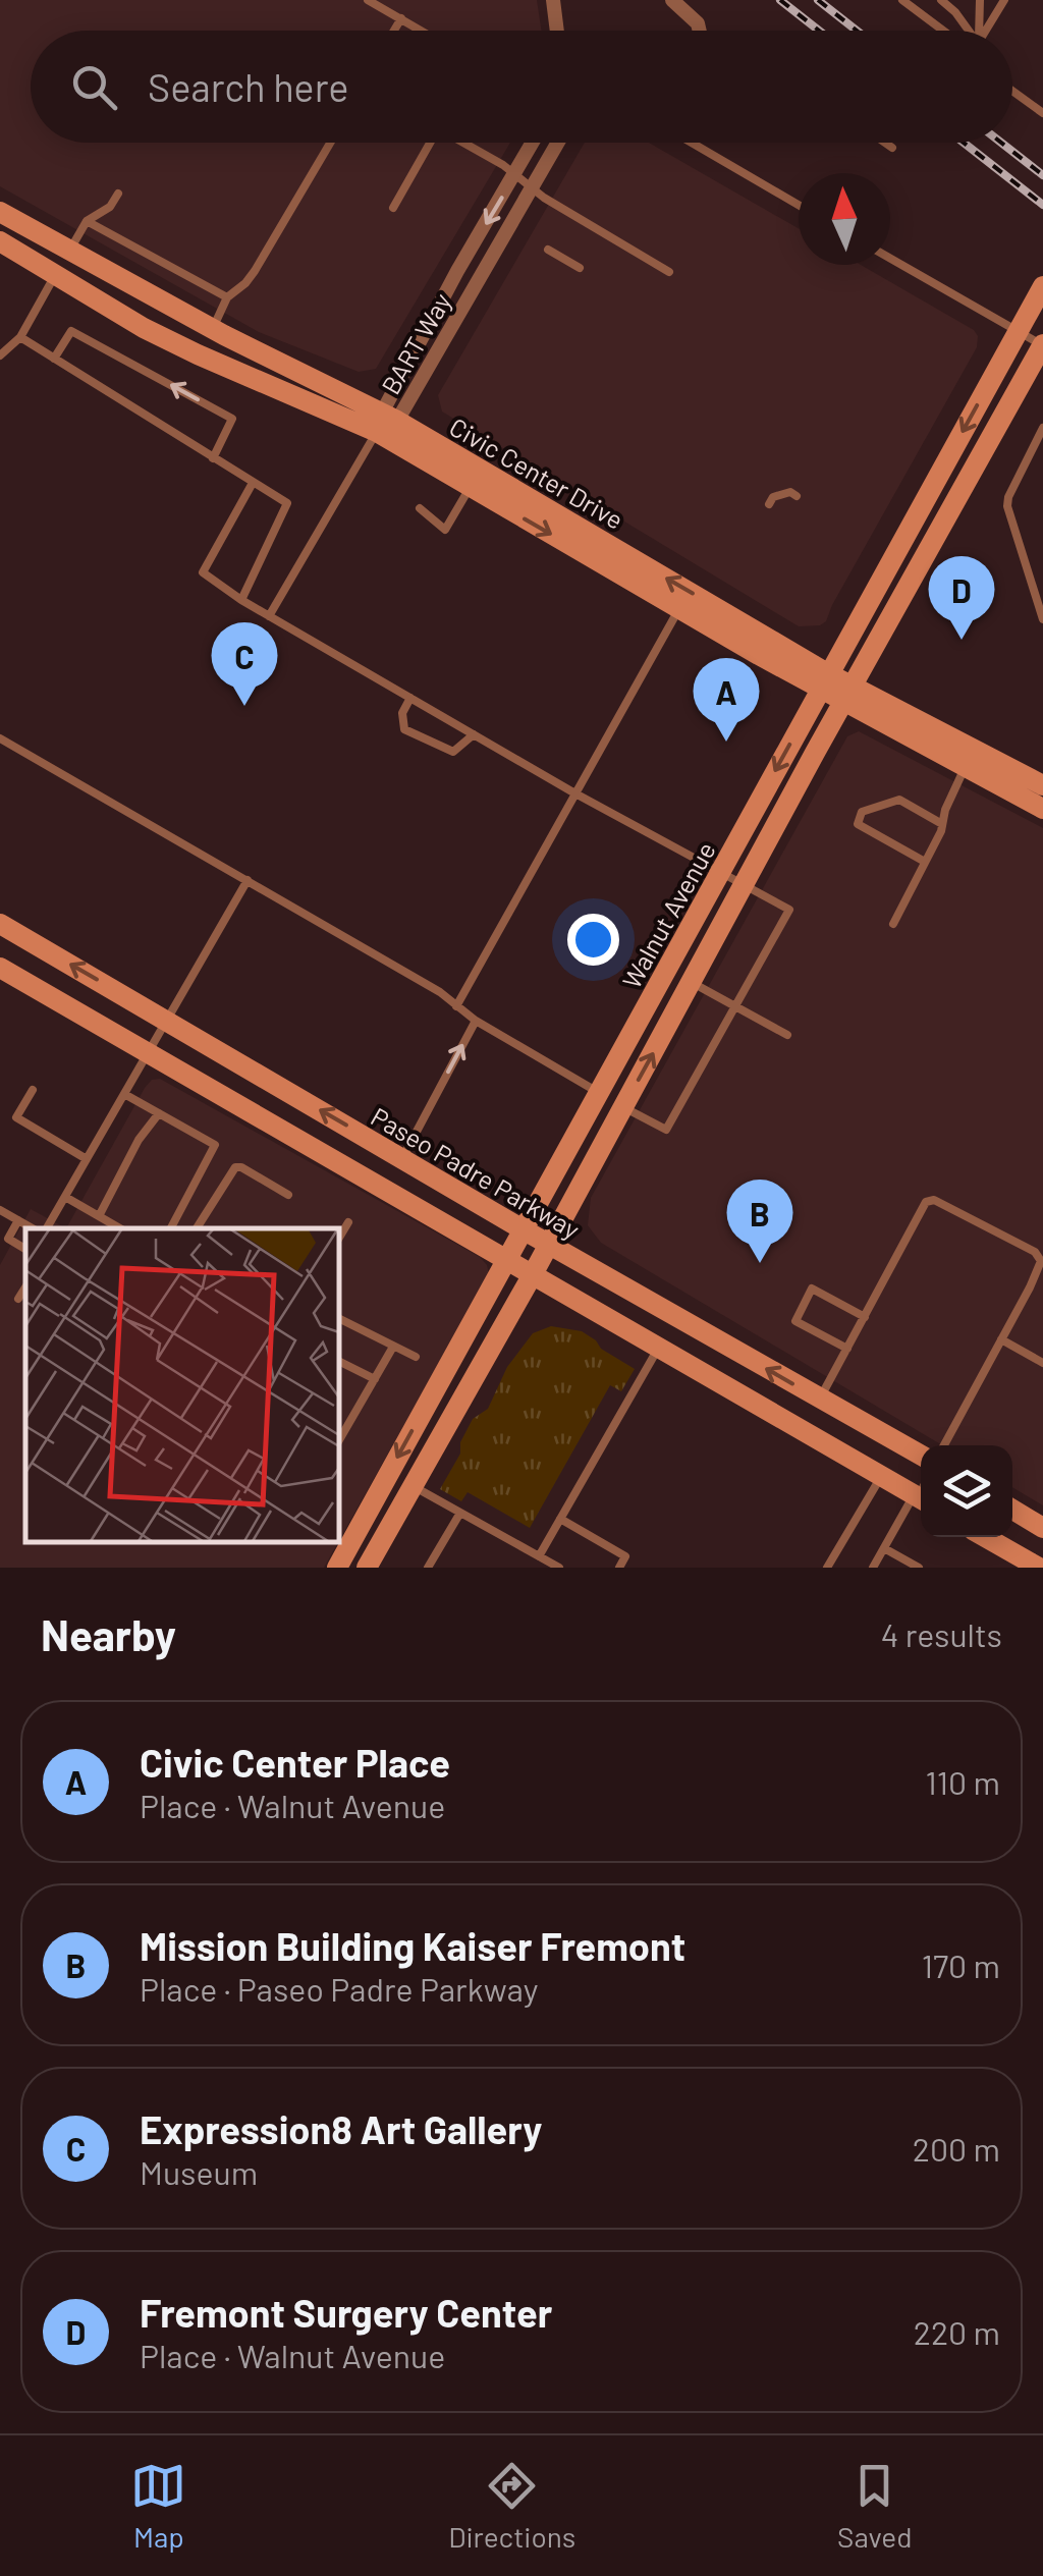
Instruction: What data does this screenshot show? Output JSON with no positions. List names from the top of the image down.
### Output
{
  "streets": {
    "main road": ["Civic Center Drive", "Walnut Avenue", "Paseo Padre Parkway"],
    "street": ["BART Way"]
  },
  "crossings": [
    ["BART Way", "Civic Center Drive"],
    ["Civic Center Drive", "Walnut Avenue"],
    ["Walnut Avenue", "Paseo Padre Parkway"]
  ],
  "north": "top",
  "page": {
    "search": "Search here",
    "pins": [
      "D",
      "C",
      "A",
      "B"
    ],
    "heading": ["Nearby", "4 results"],
    "list": [
      {
        "mark": "A",
        "name": "Civic Center Place",
        "note": "Place · Walnut Avenue",
        "value": "110 m"
      },
      {
        "mark": "B",
        "name": "Mission Building Kaiser Fremont",
        "note": "Place · Paseo Padre Parkway",
        "value": "170 m"
      },
      {
        "mark": "C",
        "name": "Expression8 Art Gallery",
        "note": "Museum",
        "value": "200 m"
      },
      {
        "mark": "D",
        "name": "Fremont Surgery Center",
        "note": "Place · Walnut Avenue",
        "value": "220 m"
      }
    ],
    "nav": ["Map", "Directions", "Saved"]
  }
}
